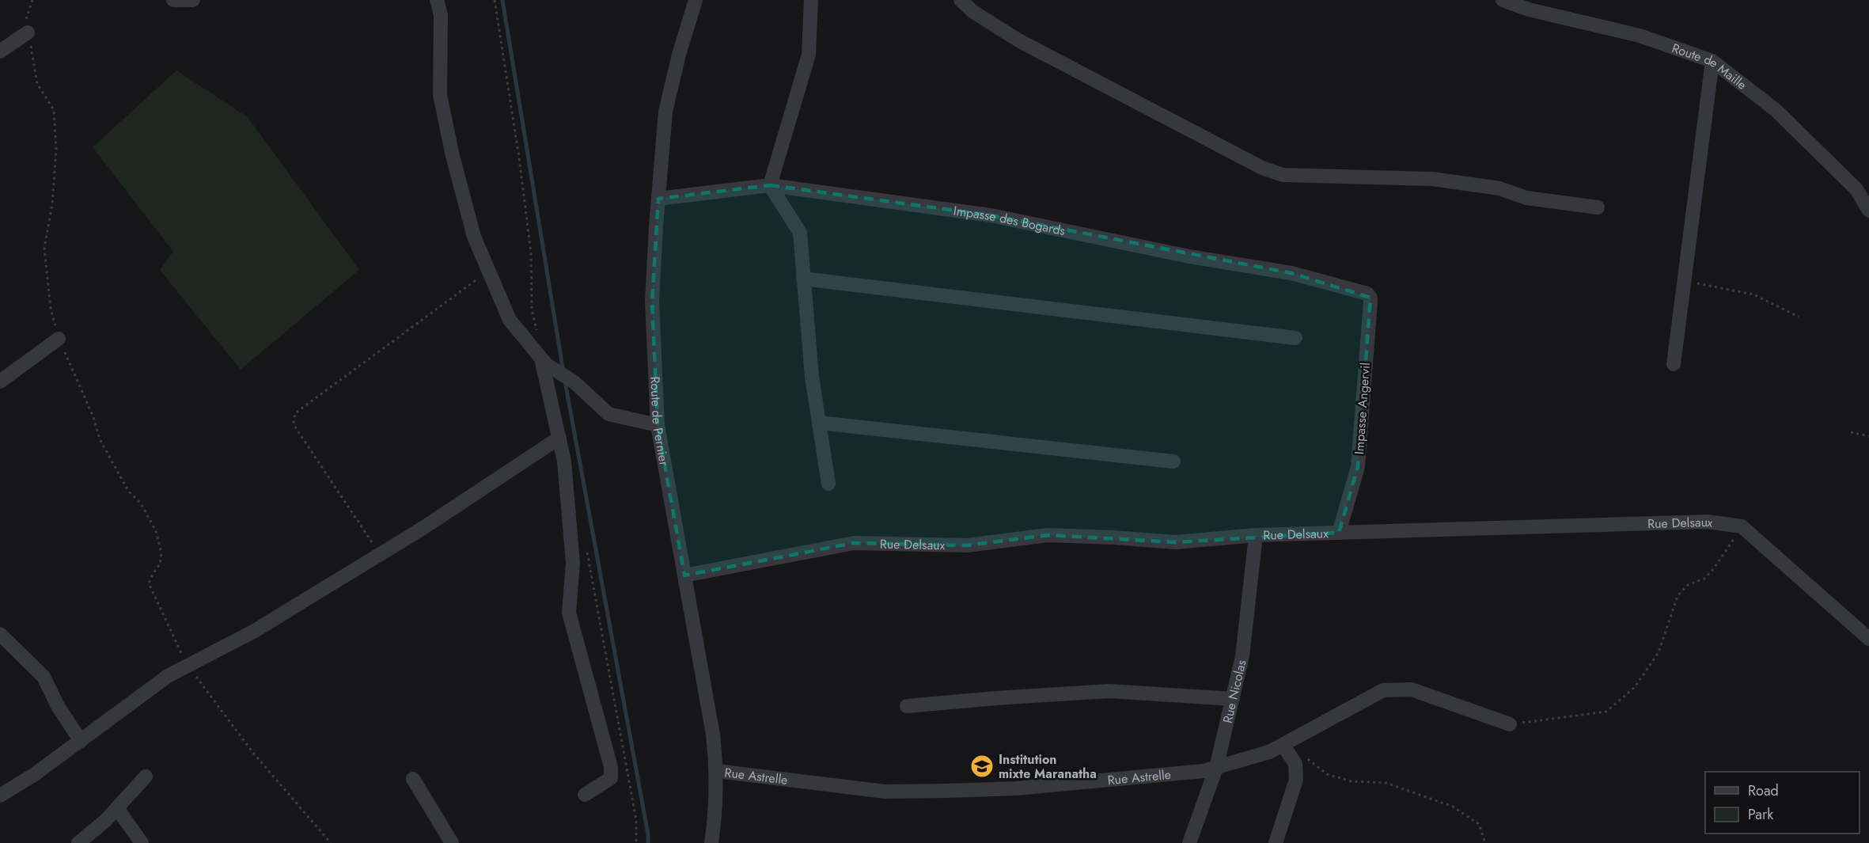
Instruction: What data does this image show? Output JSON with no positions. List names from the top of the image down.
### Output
{
  "streets": {
    "street": [
      "Route de Maille",
      "Impasse des Bogards",
      "Impasse Angervil",
      "Route de Pernier",
      "Rue Delsaux",
      "Rue Nicolas",
      "Rue Astrelle"
    ]
  },
  "crossings": [
    ["Impasse des Bogards", "Impasse Angervil"],
    ["Impasse des Bogards", "Route de Pernier"],
    ["Impasse Angervil", "Rue Delsaux"],
    ["Route de Pernier", "Rue Delsaux"],
    ["Route de Pernier", "Rue Astrelle"],
    ["Rue Delsaux", "Rue Nicolas"],
    ["Rue Nicolas", "Rue Astrelle"]
  ],
  "places": {
    "school or university": ["Institution mixte Maranatha"]
  },
  "legend": ["Road", "Park"]
}
